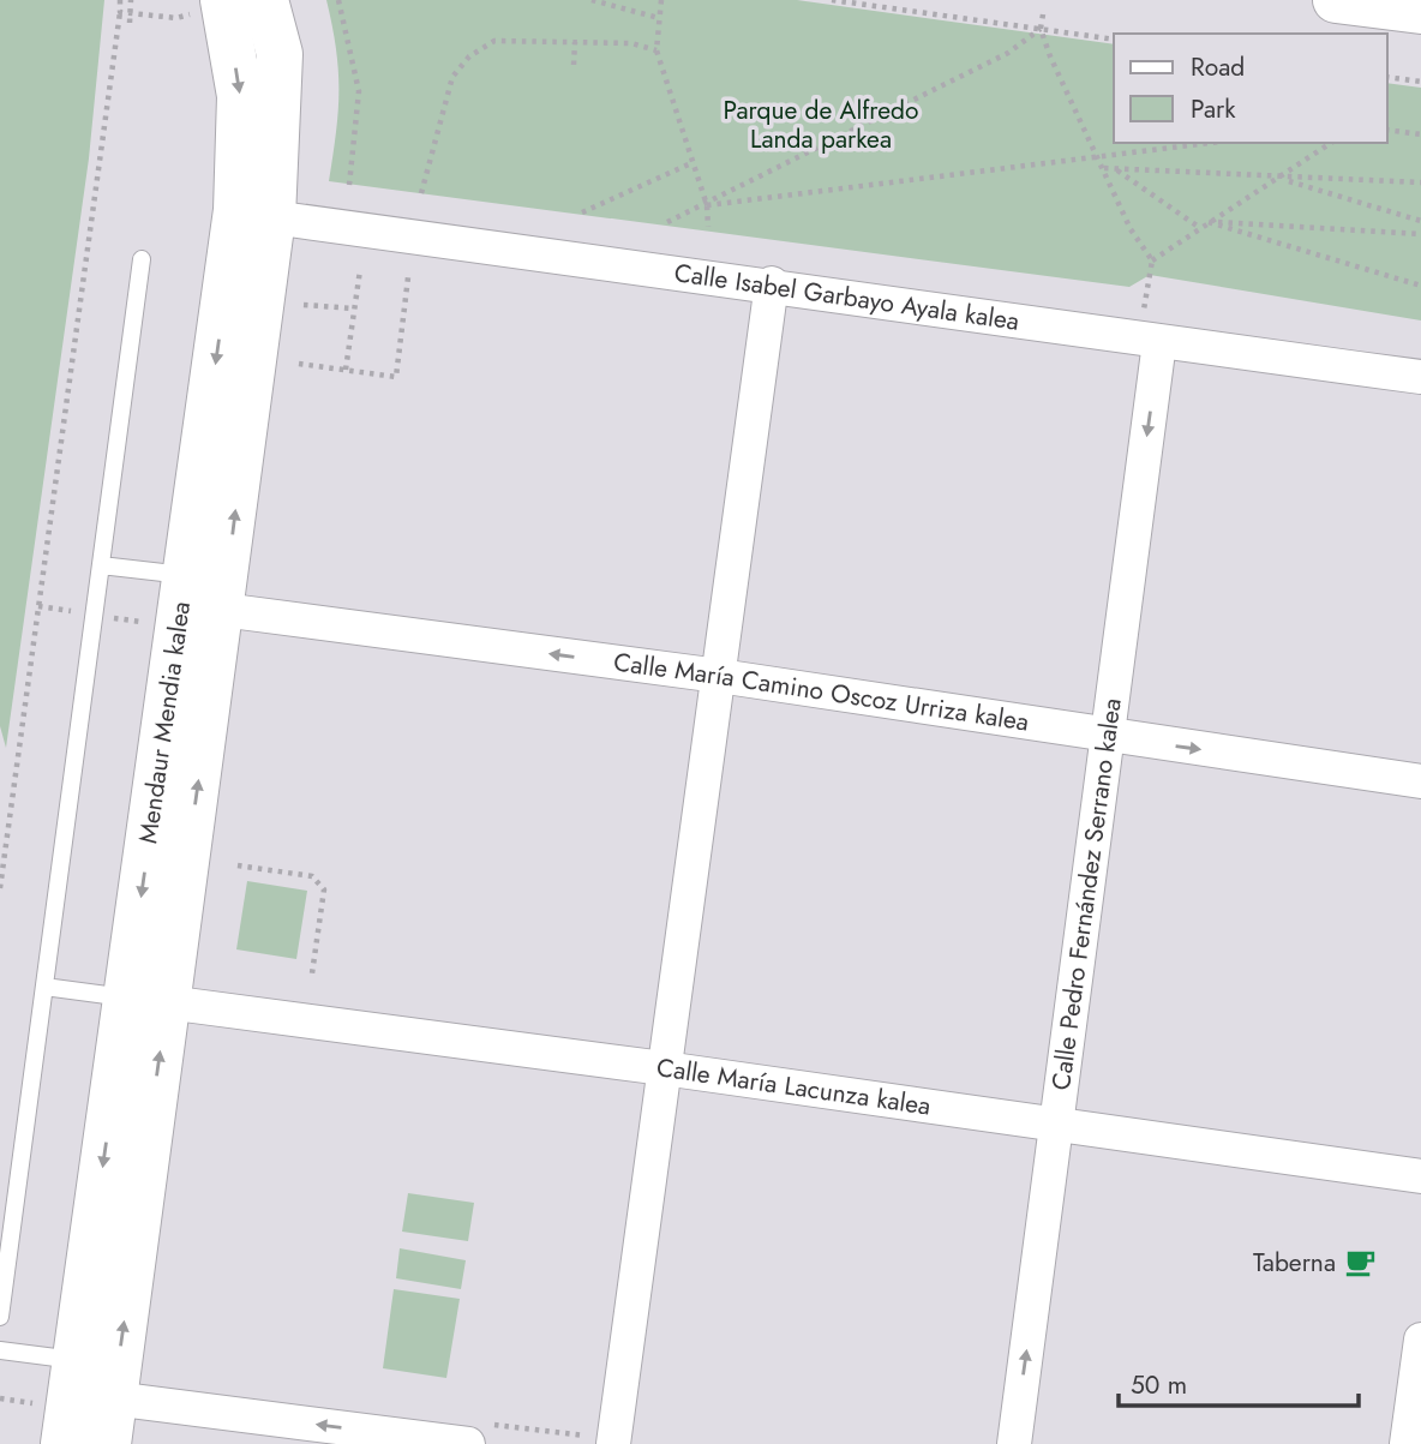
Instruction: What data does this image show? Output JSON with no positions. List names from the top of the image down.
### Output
{
  "streets": {
    "street": [
      "Calle Isabel Garbayo Ayala kalea",
      "Calle María Camino Oscoz Urriza kalea",
      "Mendaur Mendia kalea",
      "Calle Pedro Fernández Serrano kalea",
      "Calle María Lacunza kalea"
    ]
  },
  "crossings": [
    ["Calle Isabel Garbayo Ayala kalea", "Mendaur Mendia kalea"],
    ["Calle Isabel Garbayo Ayala kalea", "Calle Pedro Fernández Serrano kalea"],
    ["Calle María Camino Oscoz Urriza kalea", "Mendaur Mendia kalea"],
    ["Calle María Camino Oscoz Urriza kalea", "Calle Pedro Fernández Serrano kalea"],
    ["Mendaur Mendia kalea", "Calle María Lacunza kalea"],
    ["Calle Pedro Fernández Serrano kalea", "Calle María Lacunza kalea"]
  ],
  "parks": ["Parque de Alfredo Landa parkea"],
  "places": {
    "cafe": ["Taberna"]
  },
  "legend": ["Road", "Park"],
  "scale_bar": "50 m"
}
